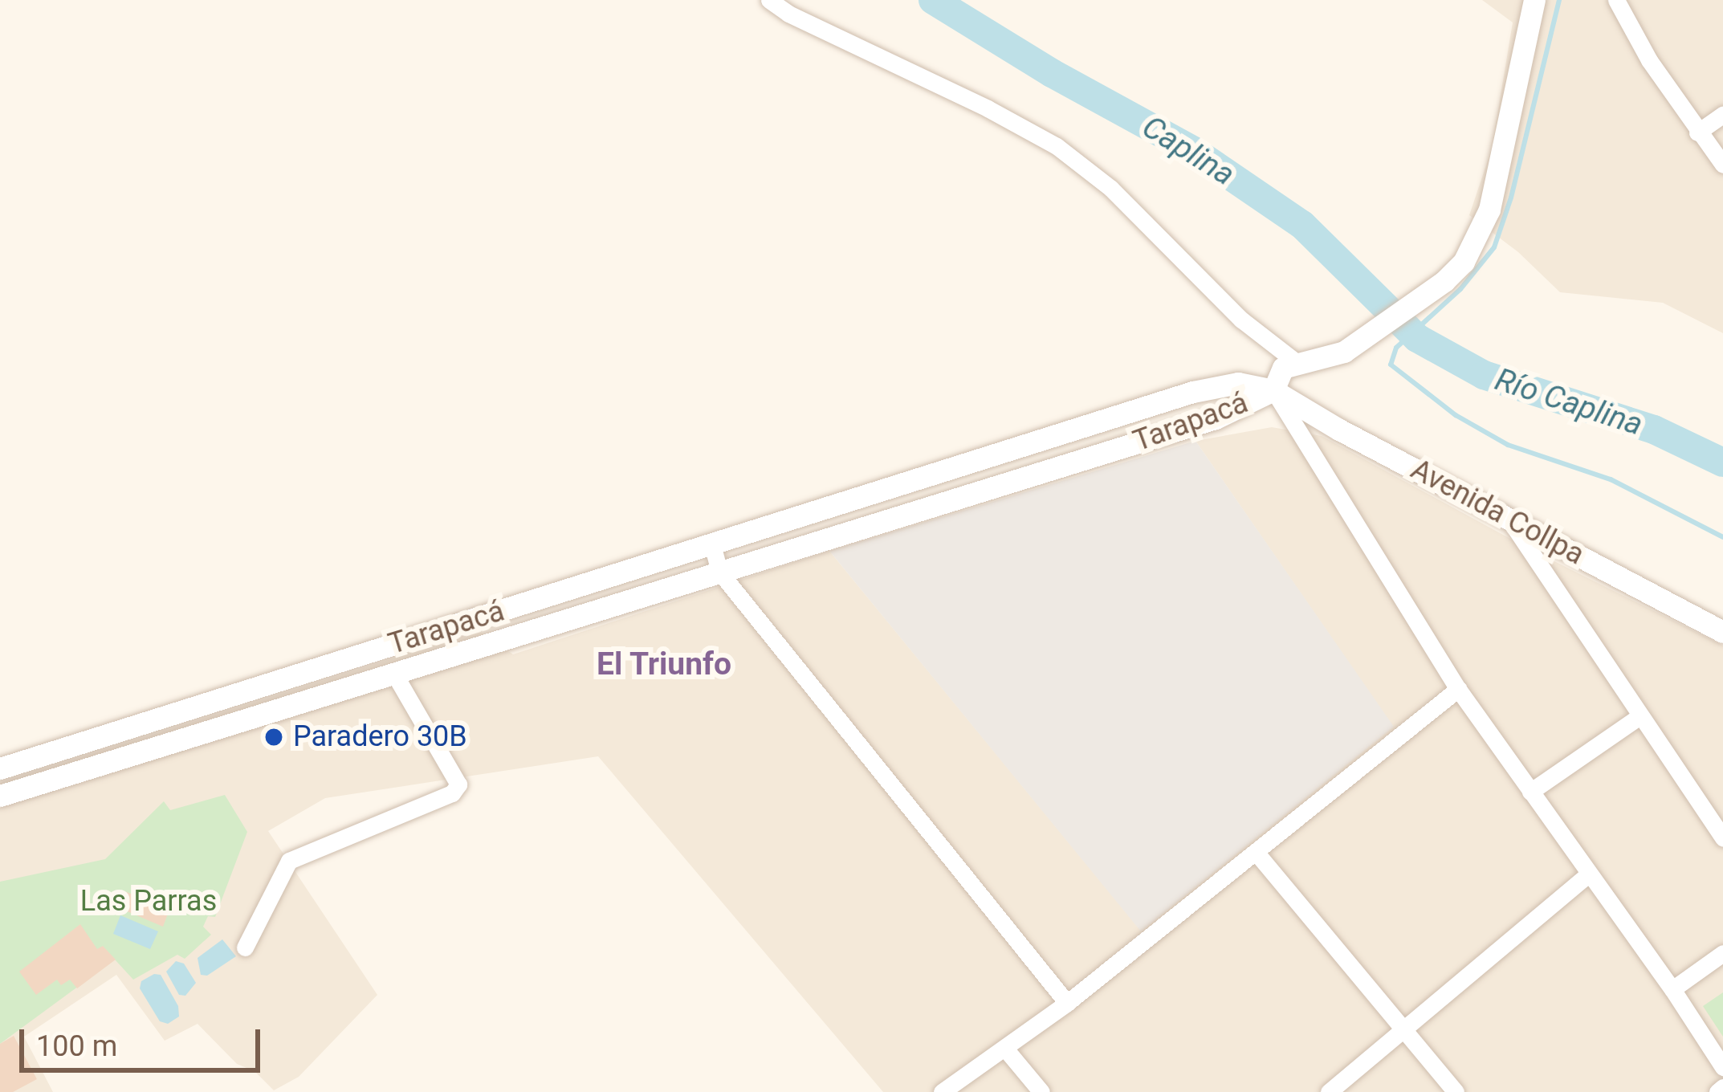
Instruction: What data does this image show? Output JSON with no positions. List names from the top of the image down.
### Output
{
  "streets": {
    "main road": ["Tarapacá", "Avenida Collpa"]
  },
  "crossings": [
    ["Tarapacá", "Avenida Collpa"]
  ],
  "districts": ["El Triunfo"],
  "water": ["Caplina", "Río Caplina"],
  "parks": ["Las Parras"],
  "places": ["Paradero 30B"],
  "scale_bar": "100 m"
}
